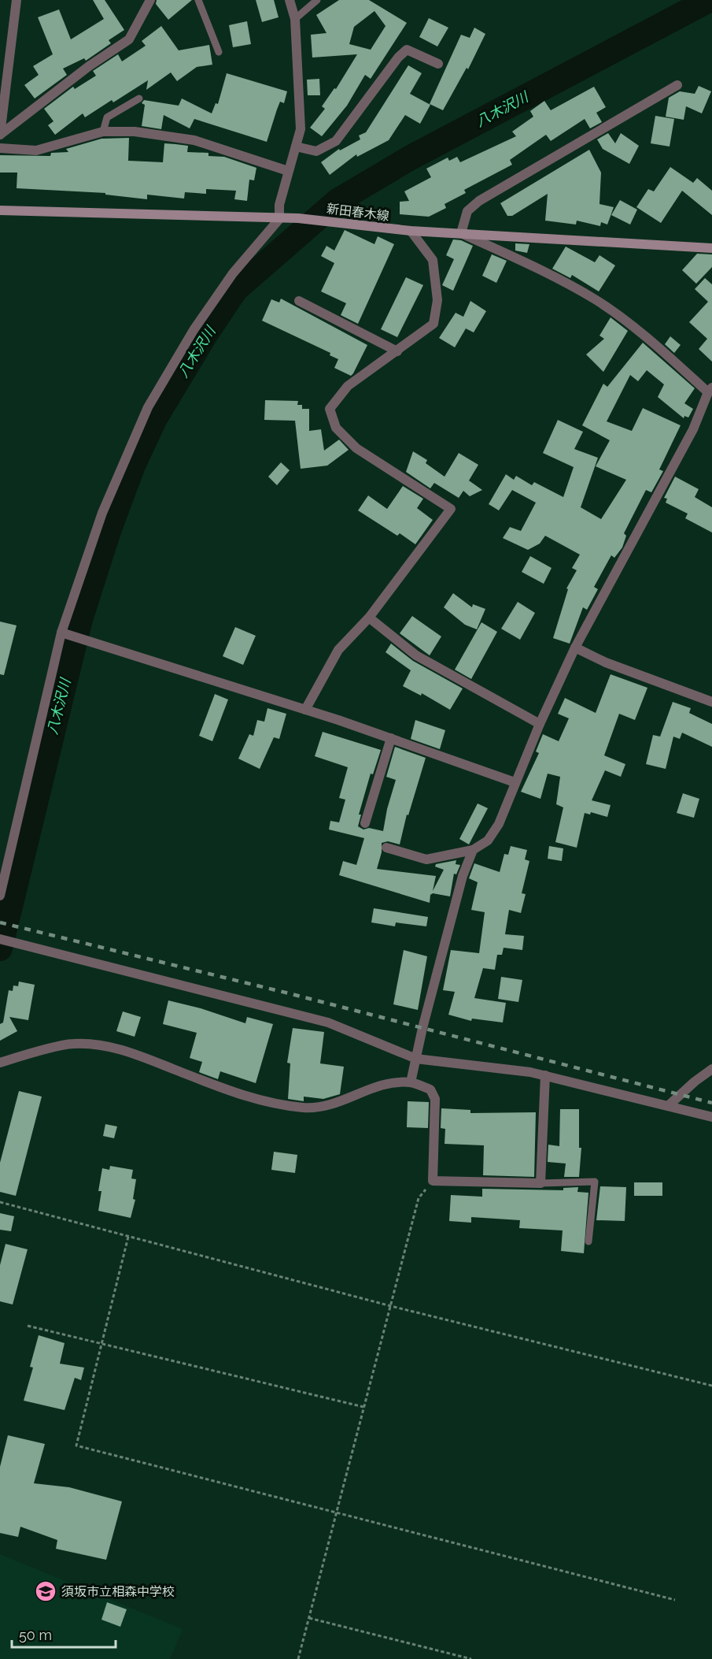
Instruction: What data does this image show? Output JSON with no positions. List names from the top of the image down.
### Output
{
  "streets": {
    "main road": ["新田春木線"]
  },
  "water": ["八木沢川"],
  "places": {
    "school or university": ["須坂市立相森中学校"]
  },
  "scale_bar": "50 m"
}
